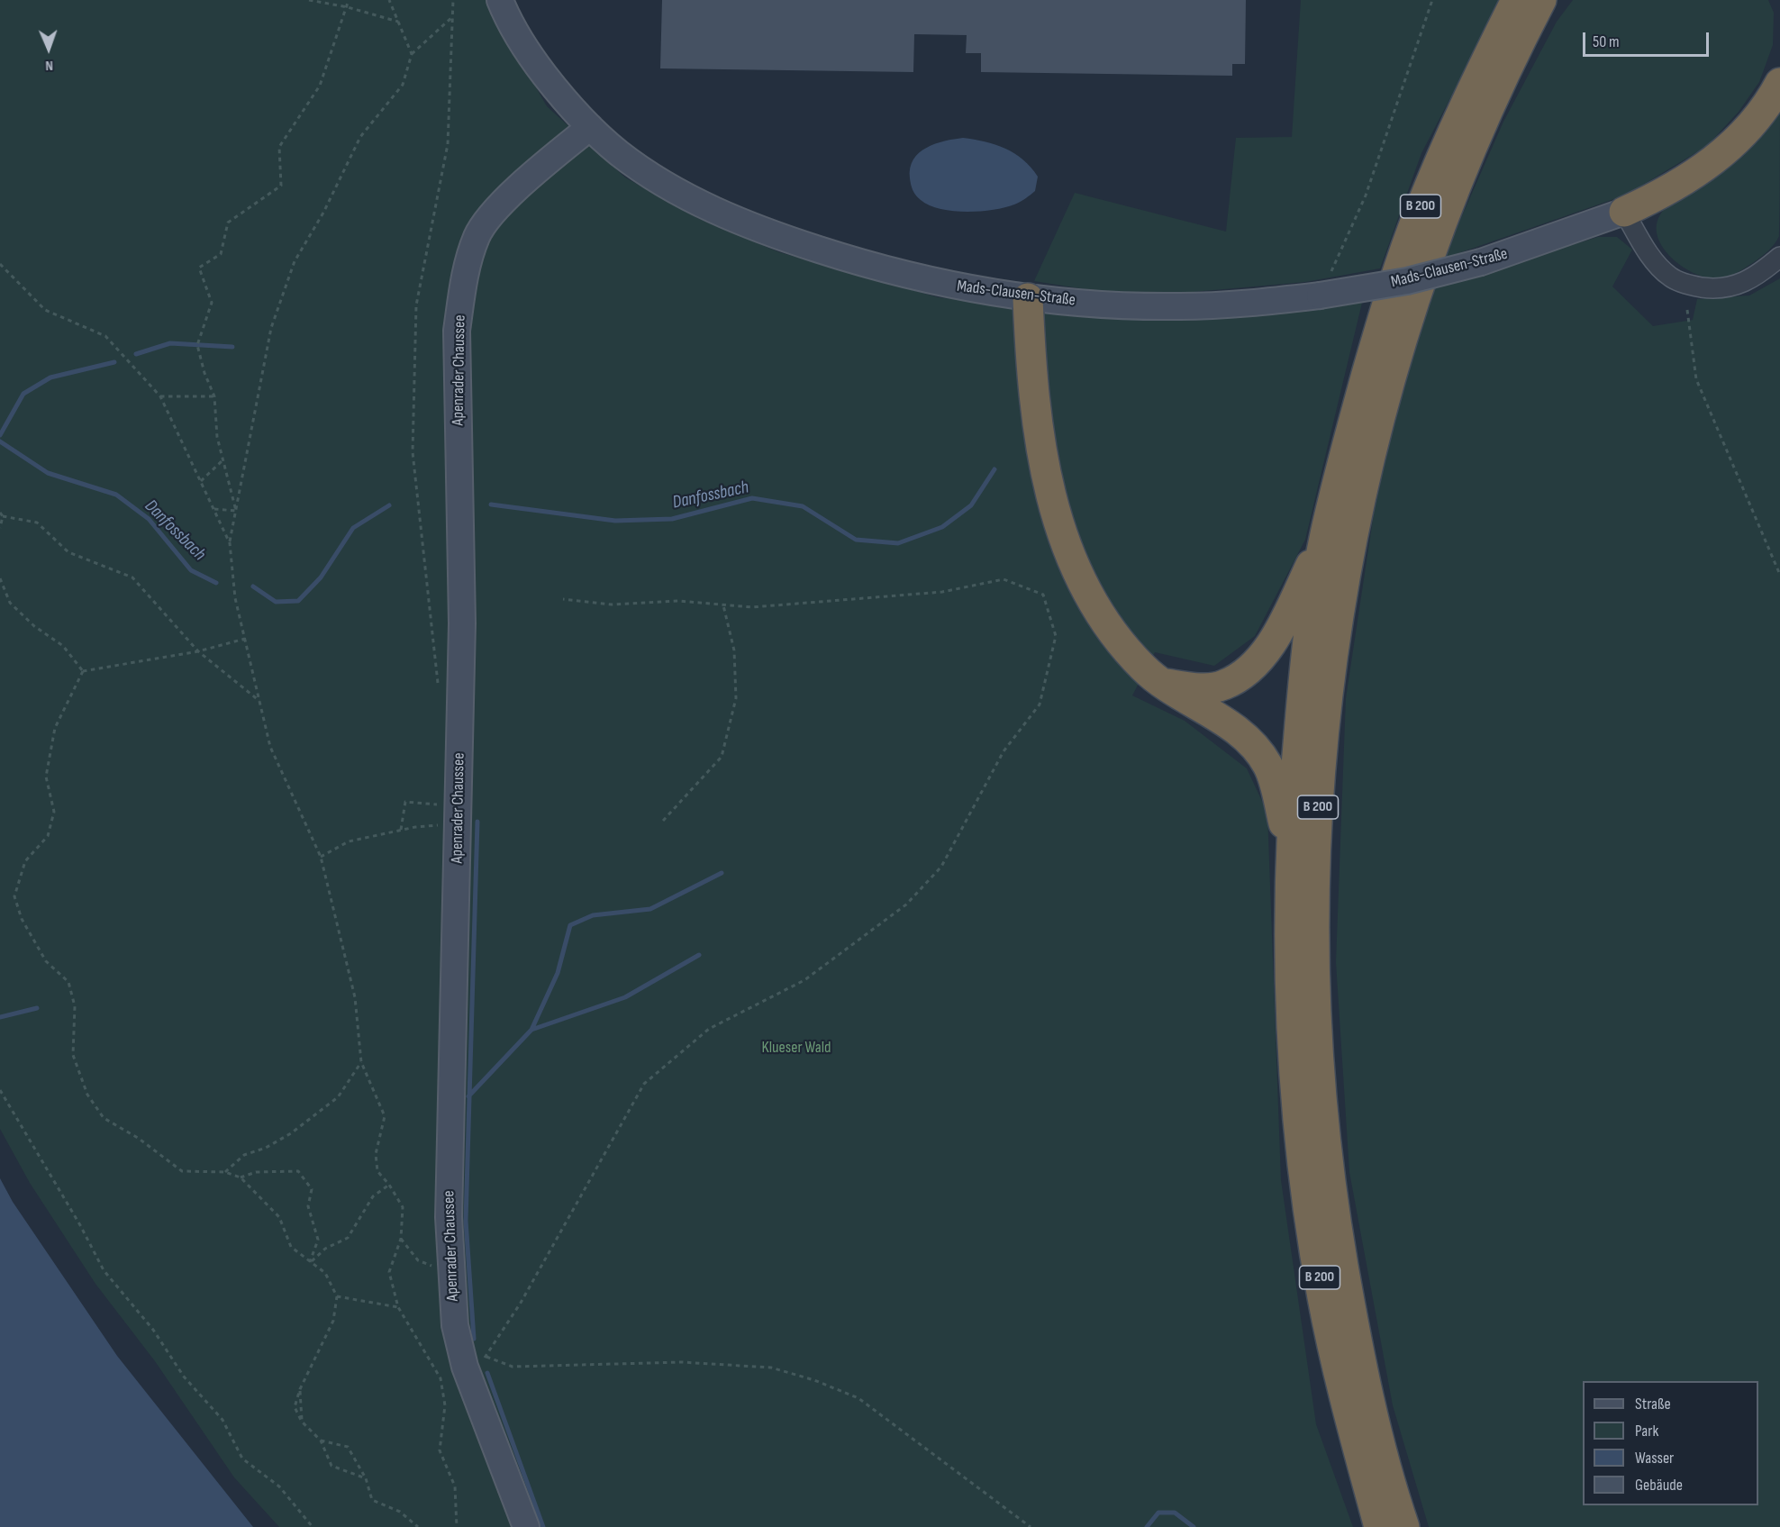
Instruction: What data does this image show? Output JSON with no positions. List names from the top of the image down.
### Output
{
  "streets": {
    "highway": ["B 200"],
    "street": ["Mads-Clausen-Straße", "Apenrader Chaussee"]
  },
  "crossings": [
    ["Mads-Clausen-Straße", "Apenrader Chaussee"]
  ],
  "water": ["Danfossbach"],
  "parks": ["Klueser Wald"],
  "legend": [
    "Straße",
    "Park",
    "Wasser",
    "Gebäude"
  ],
  "scale_bar": "50 m",
  "north": "bottom"
}
